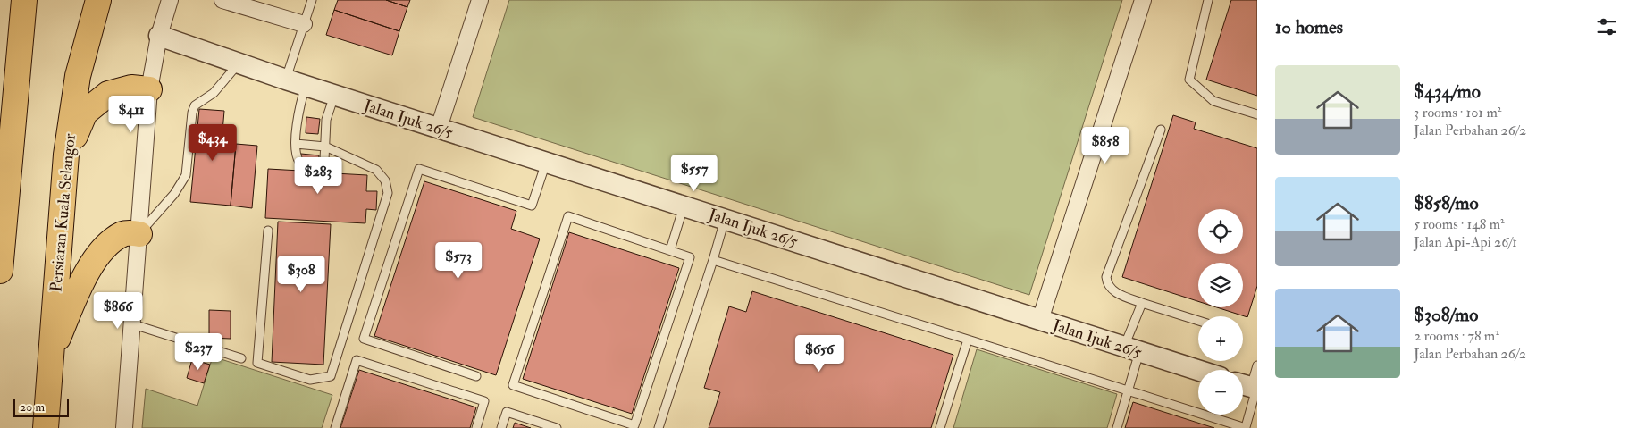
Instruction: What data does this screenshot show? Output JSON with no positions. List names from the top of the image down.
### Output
{
  "streets": {
    "main road": ["Persiaran Kuala Selangor"],
    "street": ["Jalan Ijuk 26/5"]
  },
  "scale_bar": "20 m",
  "page": {
    "heading": "10 homes",
    "list": [
      {
        "name": "$434/mo",
        "note": "3 rooms · 101 m² · Jalan Perbahan 26/2"
      },
      {
        "name": "$858/mo",
        "note": "5 rooms · 148 m² · Jalan Api-Api 26/1"
      },
      {
        "name": "$308/mo",
        "note": "2 rooms · 78 m² · Jalan Perbahan 26/2"
      }
    ],
    "price": [
      "$411",
      "$434",
      "$858",
      "$557",
      "$283",
      "$573",
      "$308",
      "$866",
      "$237",
      "$656"
    ],
    "map_buttons": ["+", "−"],
    "scale": "20 m"
  }
}
